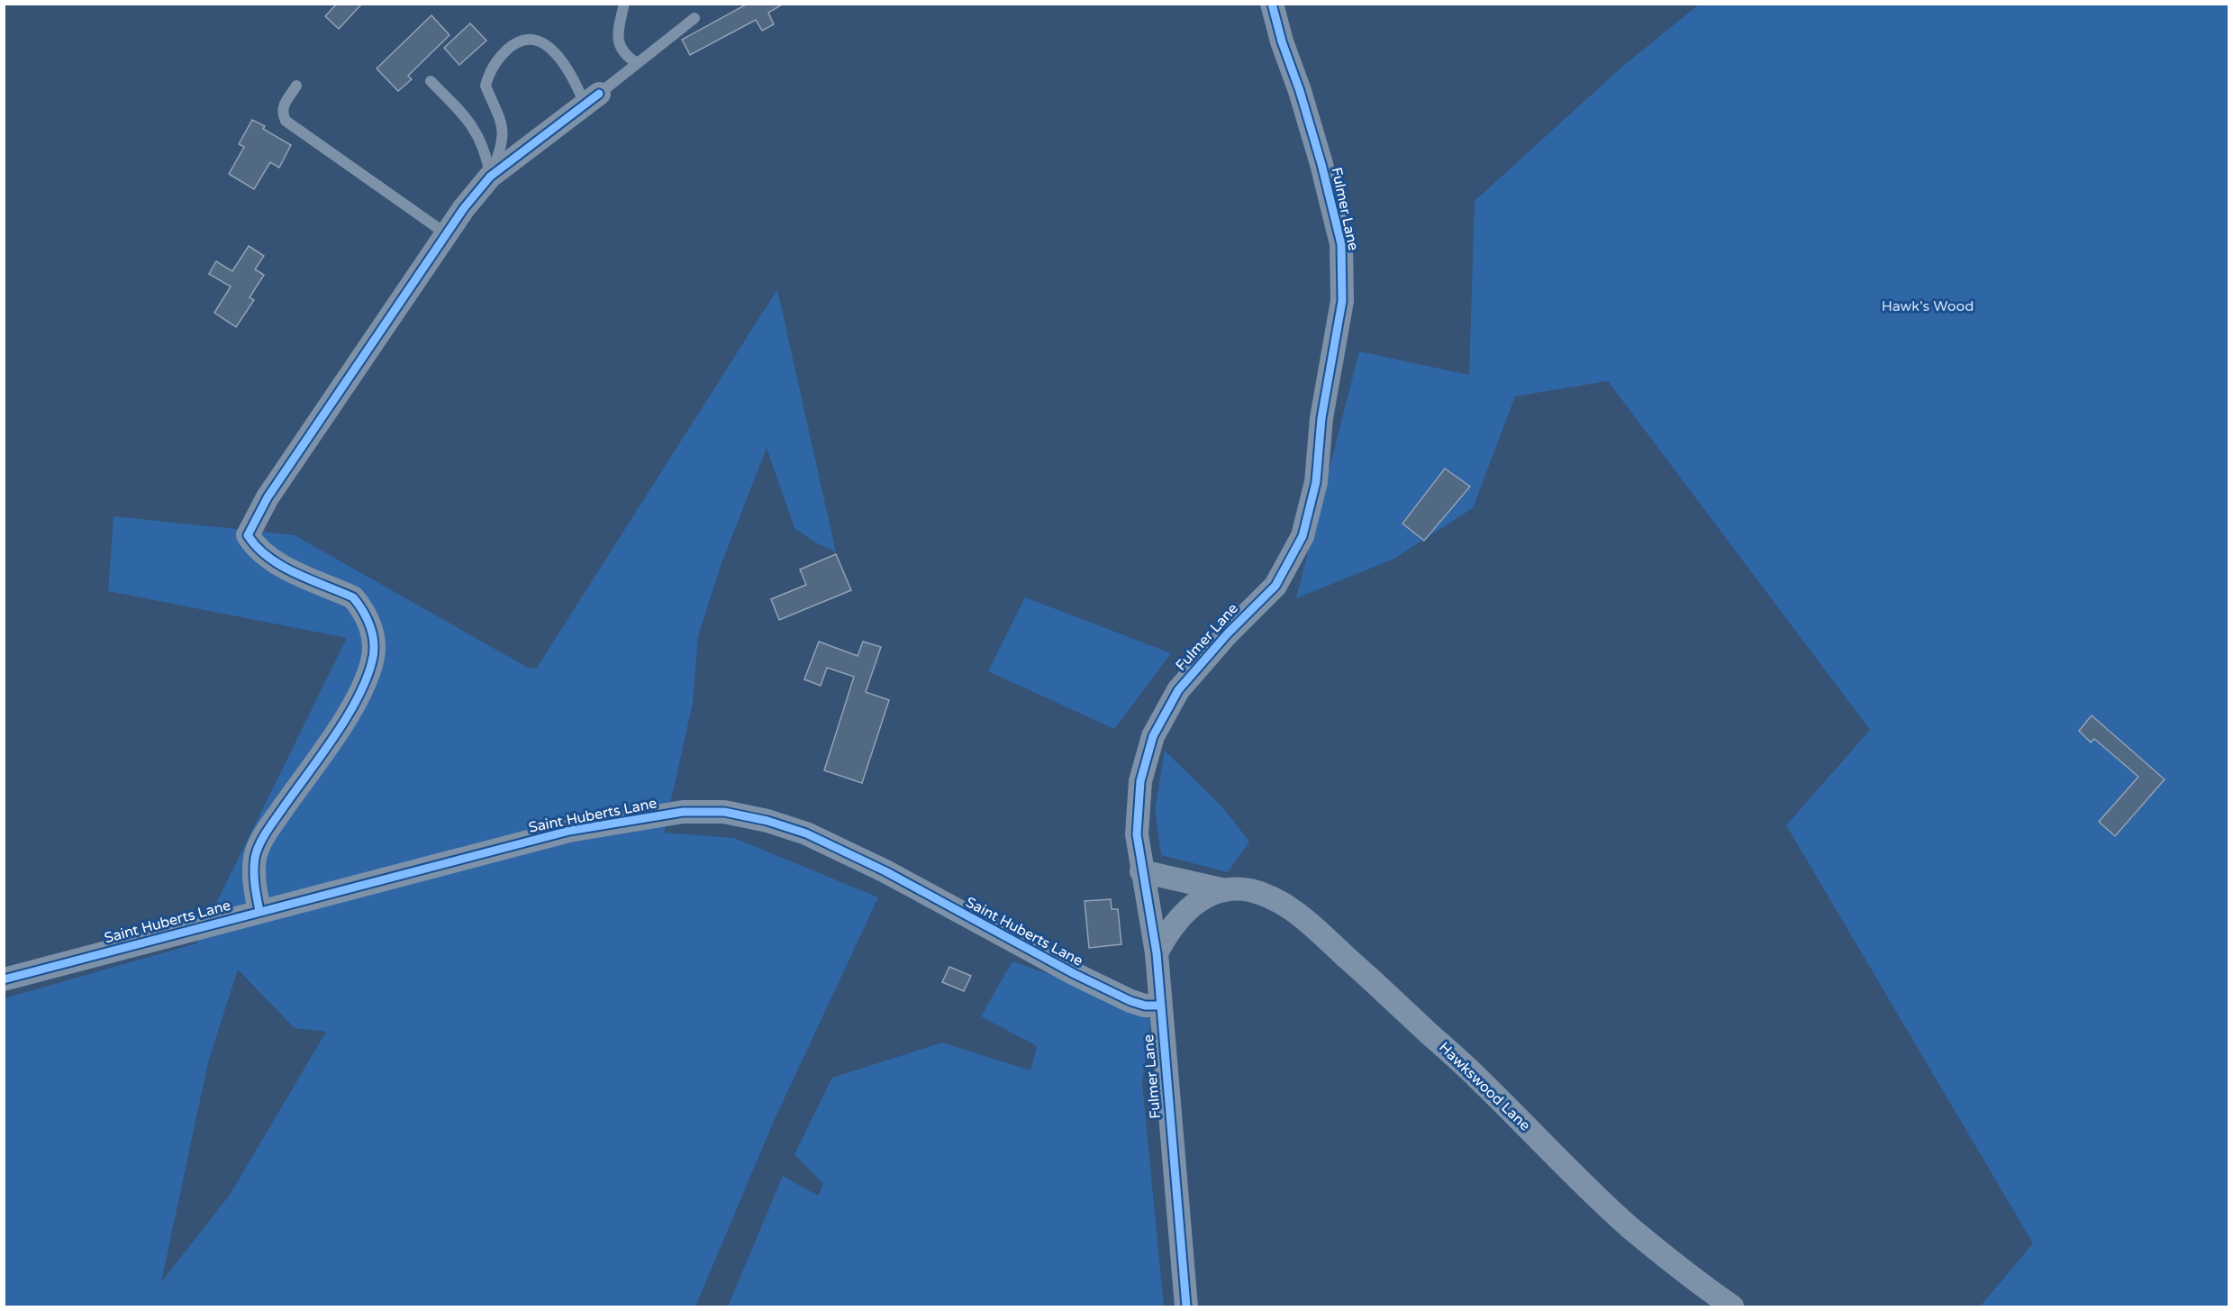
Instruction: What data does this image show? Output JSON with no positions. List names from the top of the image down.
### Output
{
  "streets": {
    "street": ["Fulmer Lane", "Saint Huberts Lane", "Hawkswood Lane"]
  },
  "crossings": [
    ["Fulmer Lane", "Saint Huberts Lane"],
    ["Fulmer Lane", "Hawkswood Lane"]
  ],
  "parks": ["Hawk's Wood"]
}
